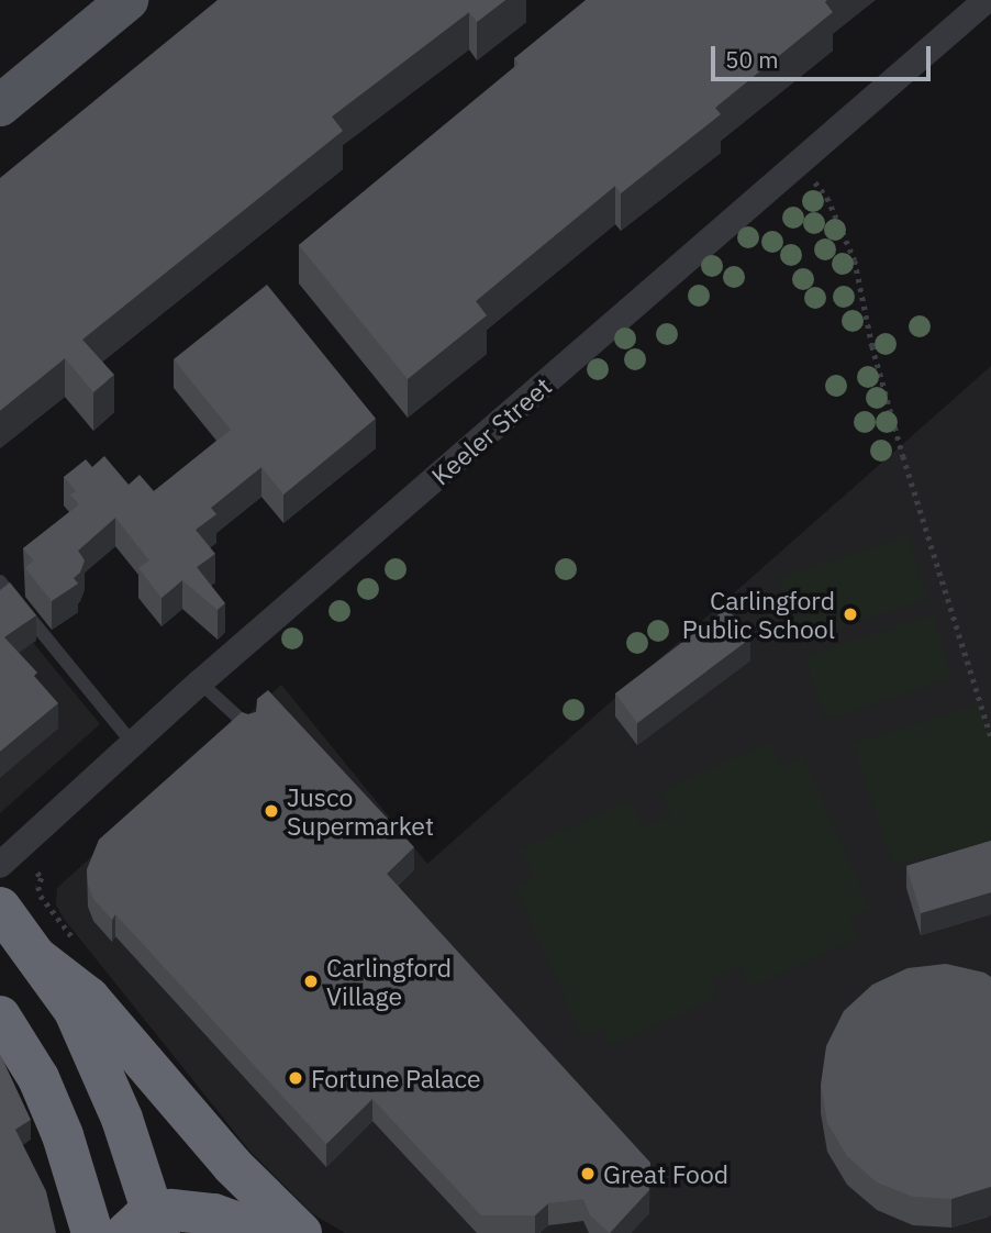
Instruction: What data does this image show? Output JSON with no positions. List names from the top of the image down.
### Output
{
  "streets": {
    "street": ["Keeler Street"]
  },
  "places": [
    "Carlingford Public School",
    "Jusco Supermarket",
    "Carlingford Village",
    "Fortune Palace",
    "Great Food"
  ],
  "scale_bar": "50 m"
}
